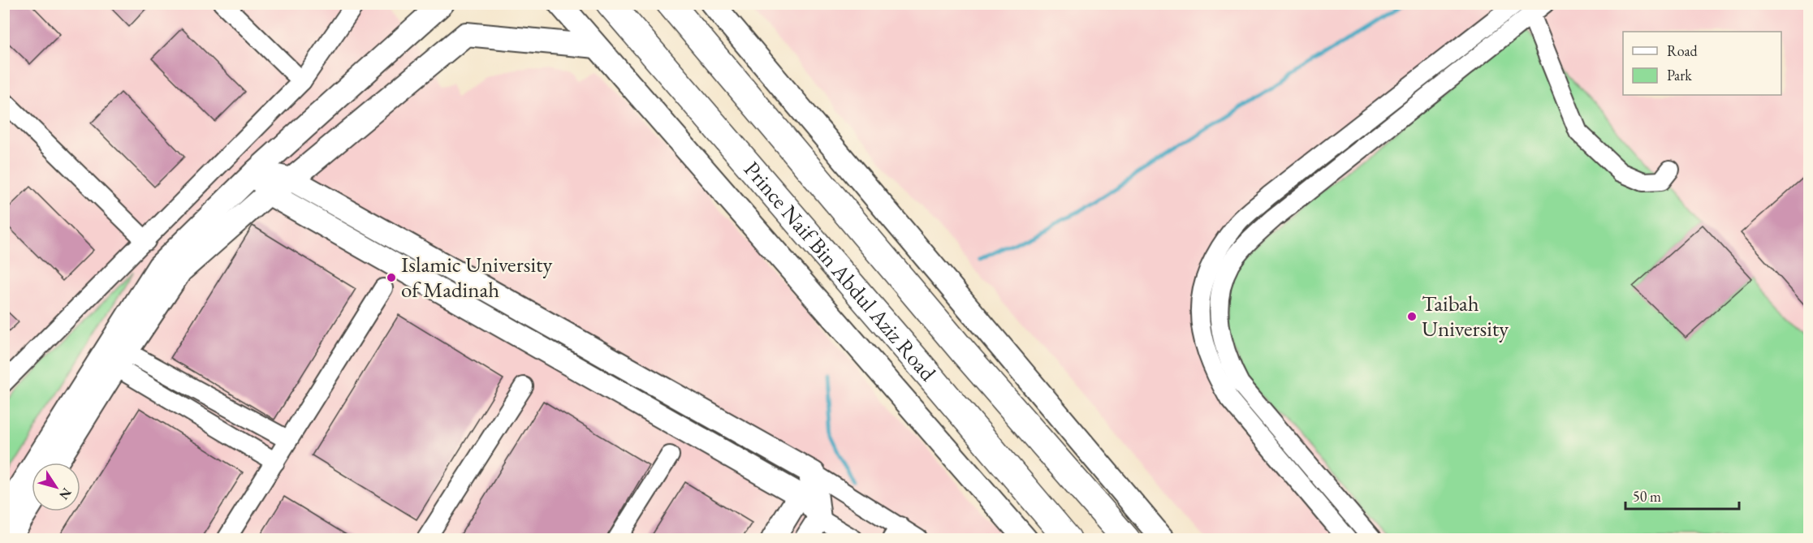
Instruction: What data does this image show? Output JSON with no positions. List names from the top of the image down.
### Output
{
  "streets": {
    "highway": ["Prince Naif Bin Abdul Aziz Road"]
  },
  "places": ["Islamic University of Madinah", "Taibah University"],
  "legend": ["Road", "Park"],
  "scale_bar": "50 m",
  "north": "bottom right"
}
